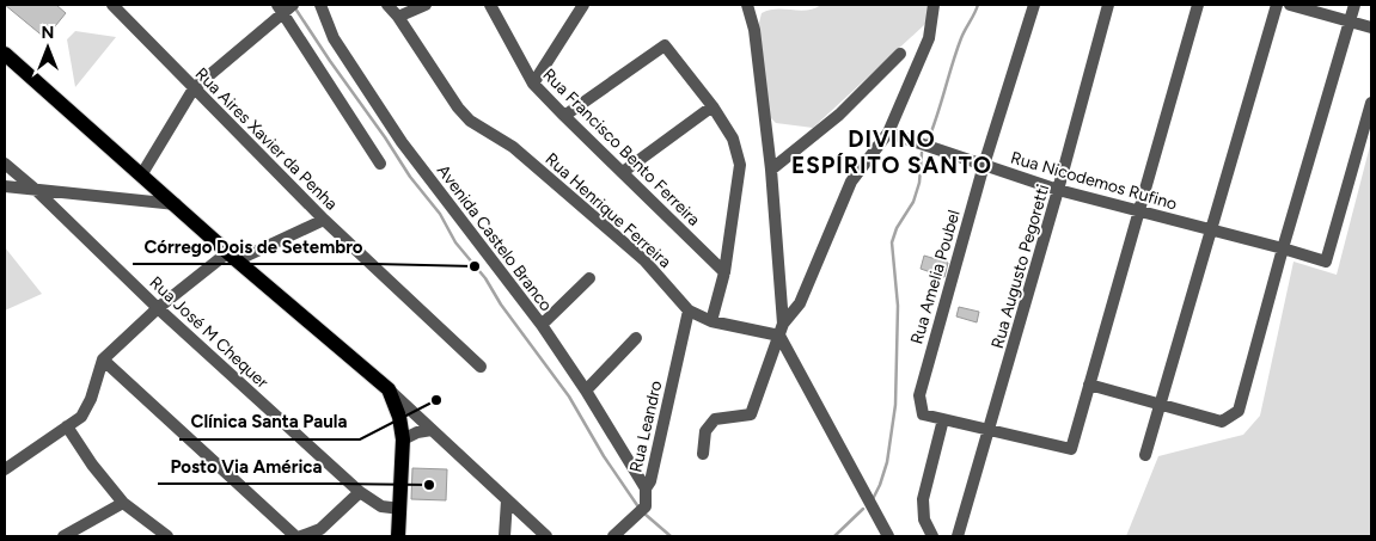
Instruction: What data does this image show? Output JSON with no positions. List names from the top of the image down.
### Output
{
  "streets": {
    "street": [
      "Rua Aires Xavier da Penha",
      "Rua Francisco Bento Ferreira",
      "Rua Nicodemos Rufino",
      "Rua Henrique Ferreira",
      "Avenida Castelo Branco",
      "Rua Augusto Pegoretti",
      "Rua Amelia Poubel",
      "Rua José M Chequer",
      "Rua Leandro"
    ]
  },
  "crossings": [
    ["Rua Nicodemos Rufino", "Rua Augusto Pegoretti"],
    ["Rua Nicodemos Rufino", "Rua Amelia Poubel"],
    ["Rua Henrique Ferreira", "Rua Leandro"],
    ["Avenida Castelo Branco", "Rua Leandro"],
    ["Rua Augusto Pegoretti", "Rua Amelia Poubel"]
  ],
  "districts": ["DIVINO ESPÍRITO SANTO"],
  "places": ["Córrego Dois de Setembro", "Clínica Santa Paula", "Posto Via América"],
  "north": "top"
}
